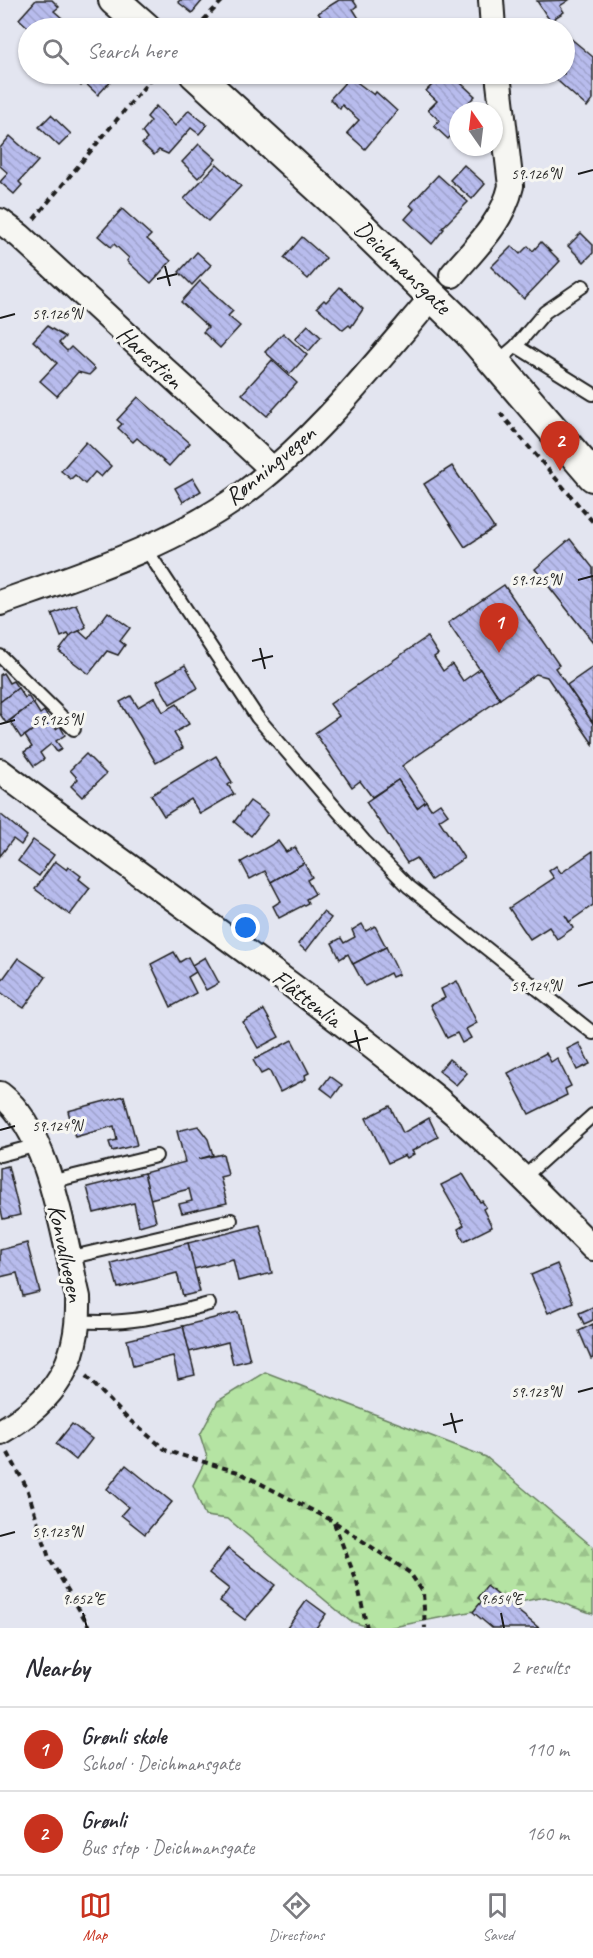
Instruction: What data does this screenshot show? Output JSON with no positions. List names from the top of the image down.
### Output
{
  "streets": {
    "street": [
      "Deichmansgate",
      "Harestien",
      "Rønningvegen",
      "Flåttenlia",
      "Konvallvegen"
    ]
  },
  "crossings": [
    ["Deichmansgate", "Rønningvegen"],
    ["Harestien", "Rønningvegen"]
  ],
  "north": "top",
  "page": {
    "search": "Search here",
    "pins": ["2", "1"],
    "heading": ["Nearby", "2 results"],
    "list": [
      {
        "mark": "1",
        "name": "Grønli skole",
        "note": "School · Deichmansgate",
        "value": "110 m"
      },
      {
        "mark": "2",
        "name": "Grønli",
        "note": "Bus stop · Deichmansgate",
        "value": "160 m"
      }
    ],
    "nav": ["Map", "Directions", "Saved"]
  },
  "coordinates": [
    "59.126°N",
    "59.125°N",
    "59.124°N",
    "59.123°N",
    "9.652°E",
    "9.654°E"
  ]
}
